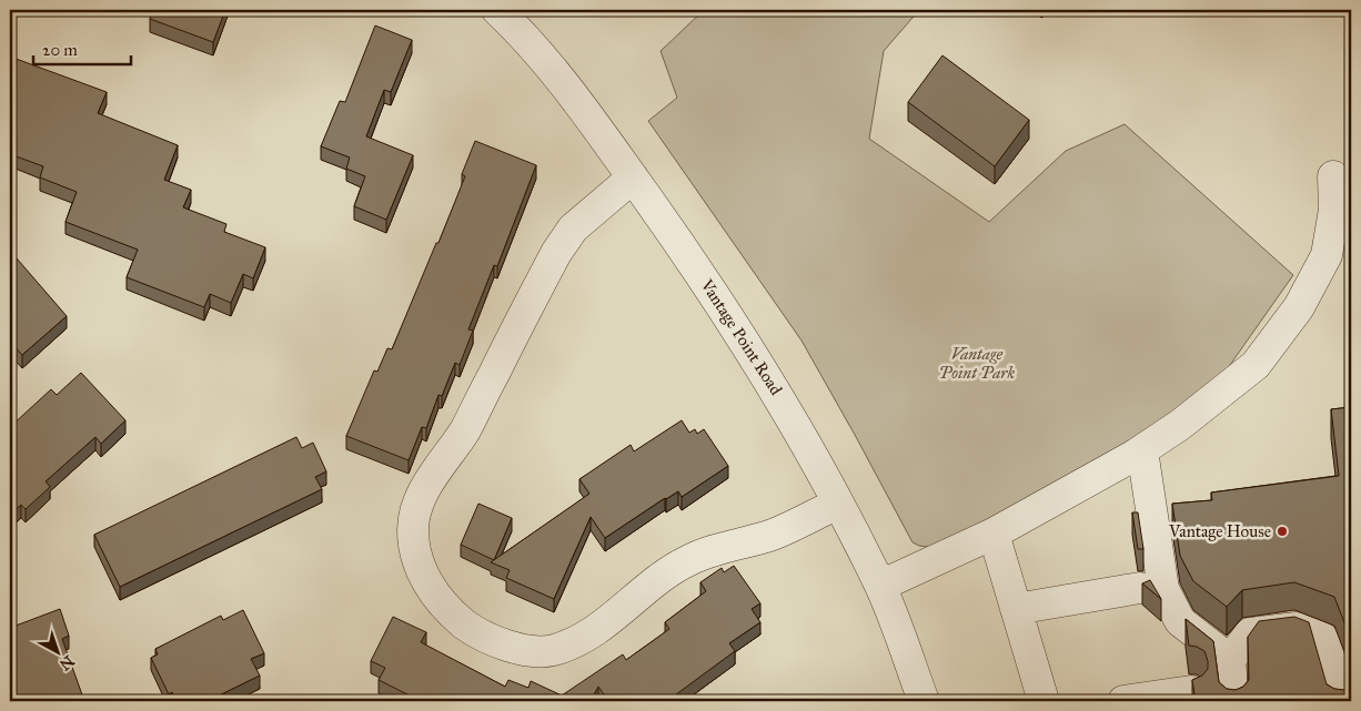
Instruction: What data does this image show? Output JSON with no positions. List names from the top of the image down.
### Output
{
  "streets": {
    "street": ["Vantage Point Road"]
  },
  "parks": ["Vantage Point Park"],
  "places": ["Vantage House"],
  "scale_bar": "20 m",
  "north": "bottom right"
}
